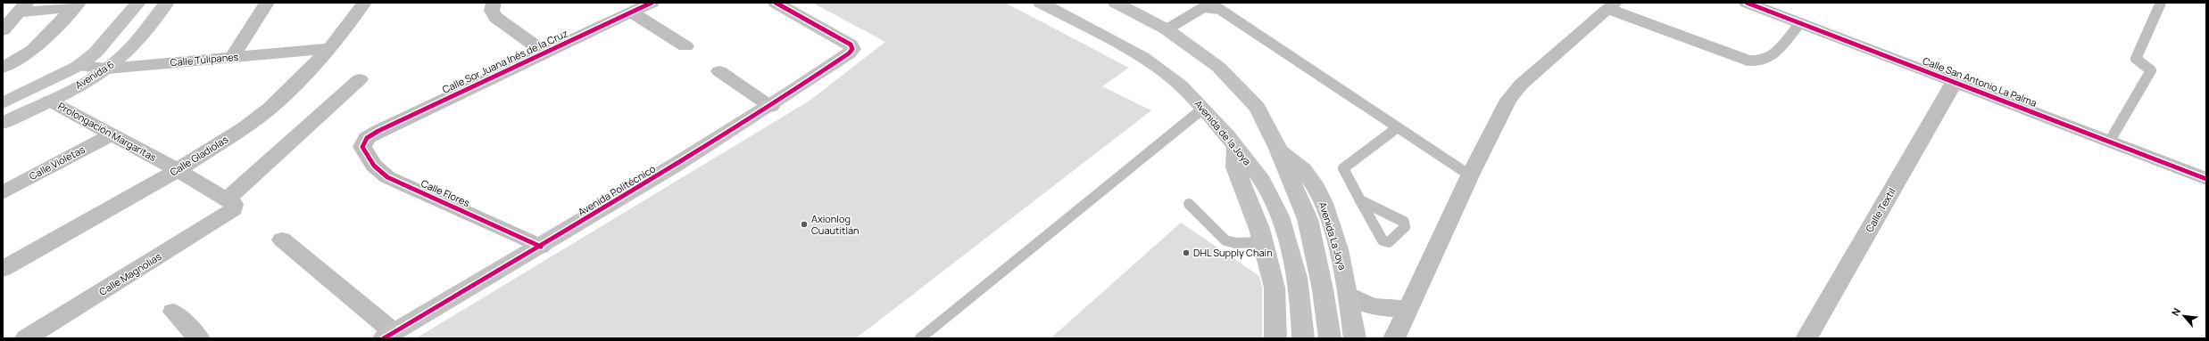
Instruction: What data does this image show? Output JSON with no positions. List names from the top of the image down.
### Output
{
  "streets": {
    "street": [
      "Calle Tulipanes",
      "Calle Sor Juana Inés de la Cruz",
      "Avenida 6",
      "Calle San Antonio La Palma",
      "Prolongación Margaritas",
      "Avenida de la Joya",
      "Calle Gladiolas",
      "Calle Violetas",
      "Avenida Politécnico",
      "Calle Flores",
      "Calle Textil",
      "Avenida La Joya",
      "Calle Magnolias"
    ]
  },
  "crossings": [
    ["Calle Tulipanes", "Avenida 6"],
    ["Calle Tulipanes", "Calle Gladiolas"],
    ["Calle Sor Juana Inés de la Cruz", "Calle Flores"],
    ["Avenida 6", "Prolongación Margaritas"],
    ["Calle San Antonio La Palma", "Calle Textil"],
    ["Prolongación Margaritas", "Calle Gladiolas"],
    ["Prolongación Margaritas", "Calle Violetas"],
    ["Prolongación Margaritas", "Calle Magnolias"],
    ["Avenida Politécnico", "Calle Flores"]
  ],
  "places": ["Axionlog Cuautitlán", "DHL Supply Chain"],
  "north": "top left"
}
